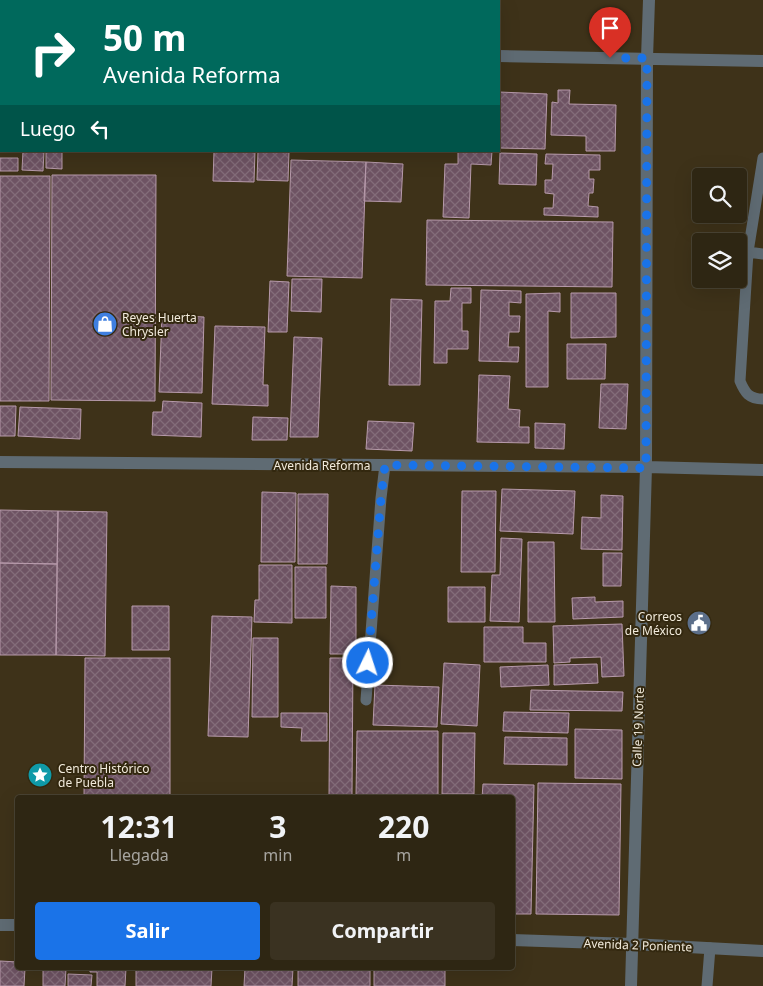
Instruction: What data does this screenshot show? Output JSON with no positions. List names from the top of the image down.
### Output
{
  "streets": {
    "street": ["Avenida Reforma", "Calle 19 Norte", "Avenida 2 Poniente"]
  },
  "crossings": [
    ["Avenida Reforma", "Calle 19 Norte"],
    ["Calle 19 Norte", "Avenida 2 Poniente"]
  ],
  "places": {
    "shop": ["Reyes Huerta Chrysler"],
    "public building": ["Correos de México"],
    "place": ["Centro Histórico de Puebla"]
  },
  "page": {
    "turn": ["50 m", "Avenida Reforma"],
    "then": "Luego",
    "eta": [
      "12:31",
      "Llegada",
      "3",
      "min",
      "220",
      "m"
    ],
    "buttons": ["Salir", "Compartir"]
  }
}
